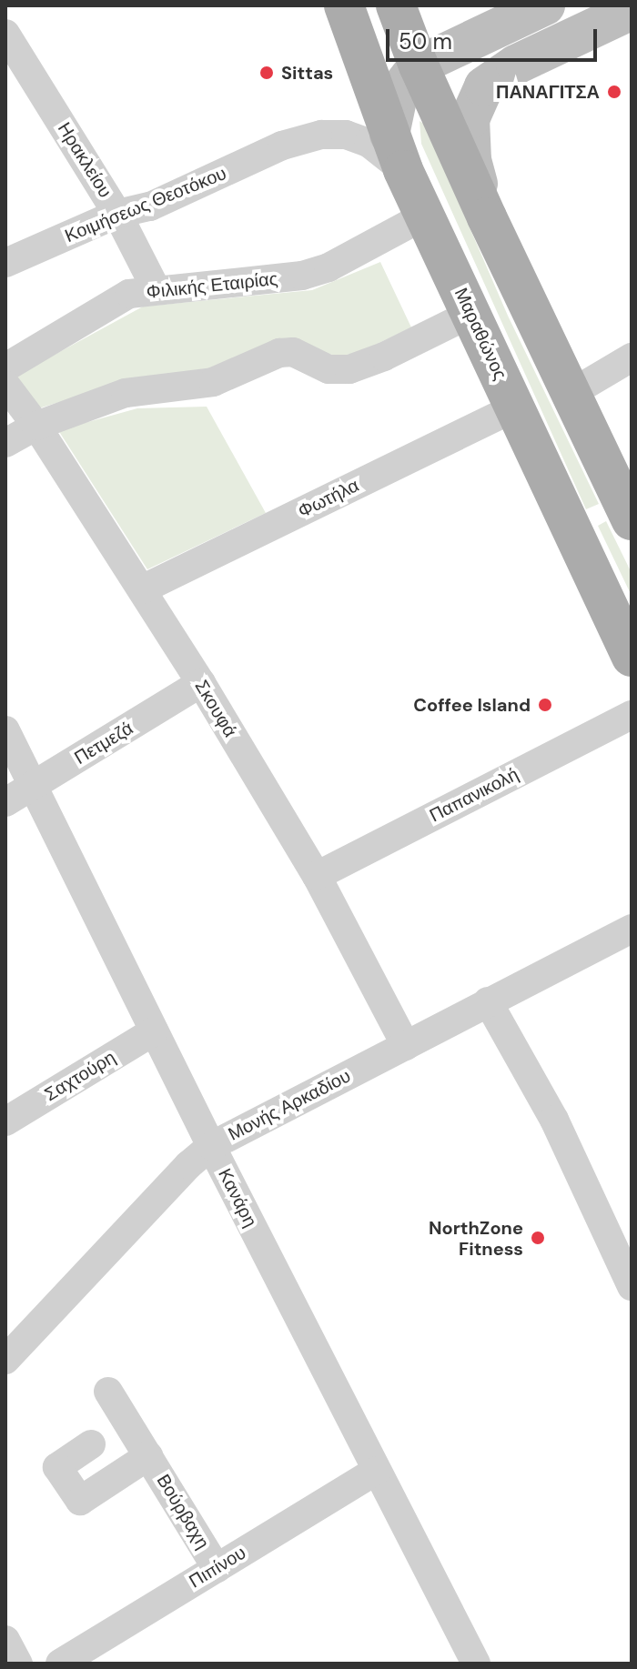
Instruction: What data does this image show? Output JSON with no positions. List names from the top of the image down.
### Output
{
  "streets": {
    "main road": ["Μαραθώνος"],
    "street": [
      "Ηρακλείου",
      "Κοιμήσεως Θεοτόκου",
      "Φιλικής Εταιρίας",
      "Φωτήλα",
      "Σκουφά",
      "Πετμεζά",
      "Παπανικολή",
      "Σαχτούρη",
      "Μονής Αρκαδίου",
      "Κανάρη",
      "Βούρβαχη",
      "Πιπίνου"
    ]
  },
  "crossings": [
    ["Ηρακλείου", "Κοιμήσεως Θεοτόκου"],
    ["Ηρακλείου", "Φιλικής Εταιρίας"],
    ["Κοιμήσεως Θεοτόκου", "Μαραθώνος"],
    ["Φιλικής Εταιρίας", "Μαραθώνος"],
    ["Μαραθώνος", "Φωτήλα"],
    ["Φωτήλα", "Σκουφά"],
    ["Σκουφά", "Πετμεζά"],
    ["Σκουφά", "Παπανικολή"],
    ["Σκουφά", "Μονής Αρκαδίου"],
    ["Πετμεζά", "Κανάρη"],
    ["Σαχτούρη", "Κανάρη"],
    ["Μονής Αρκαδίου", "Κανάρη"],
    ["Κανάρη", "Πιπίνου"],
    ["Βούρβαχη", "Πιπίνου"]
  ],
  "places": [
    "Sittas",
    "ΠΑΝΑΓΙΤΣΑ",
    "Coffee Island",
    "NorthZone Fitness"
  ],
  "scale_bar": "50 m"
}
